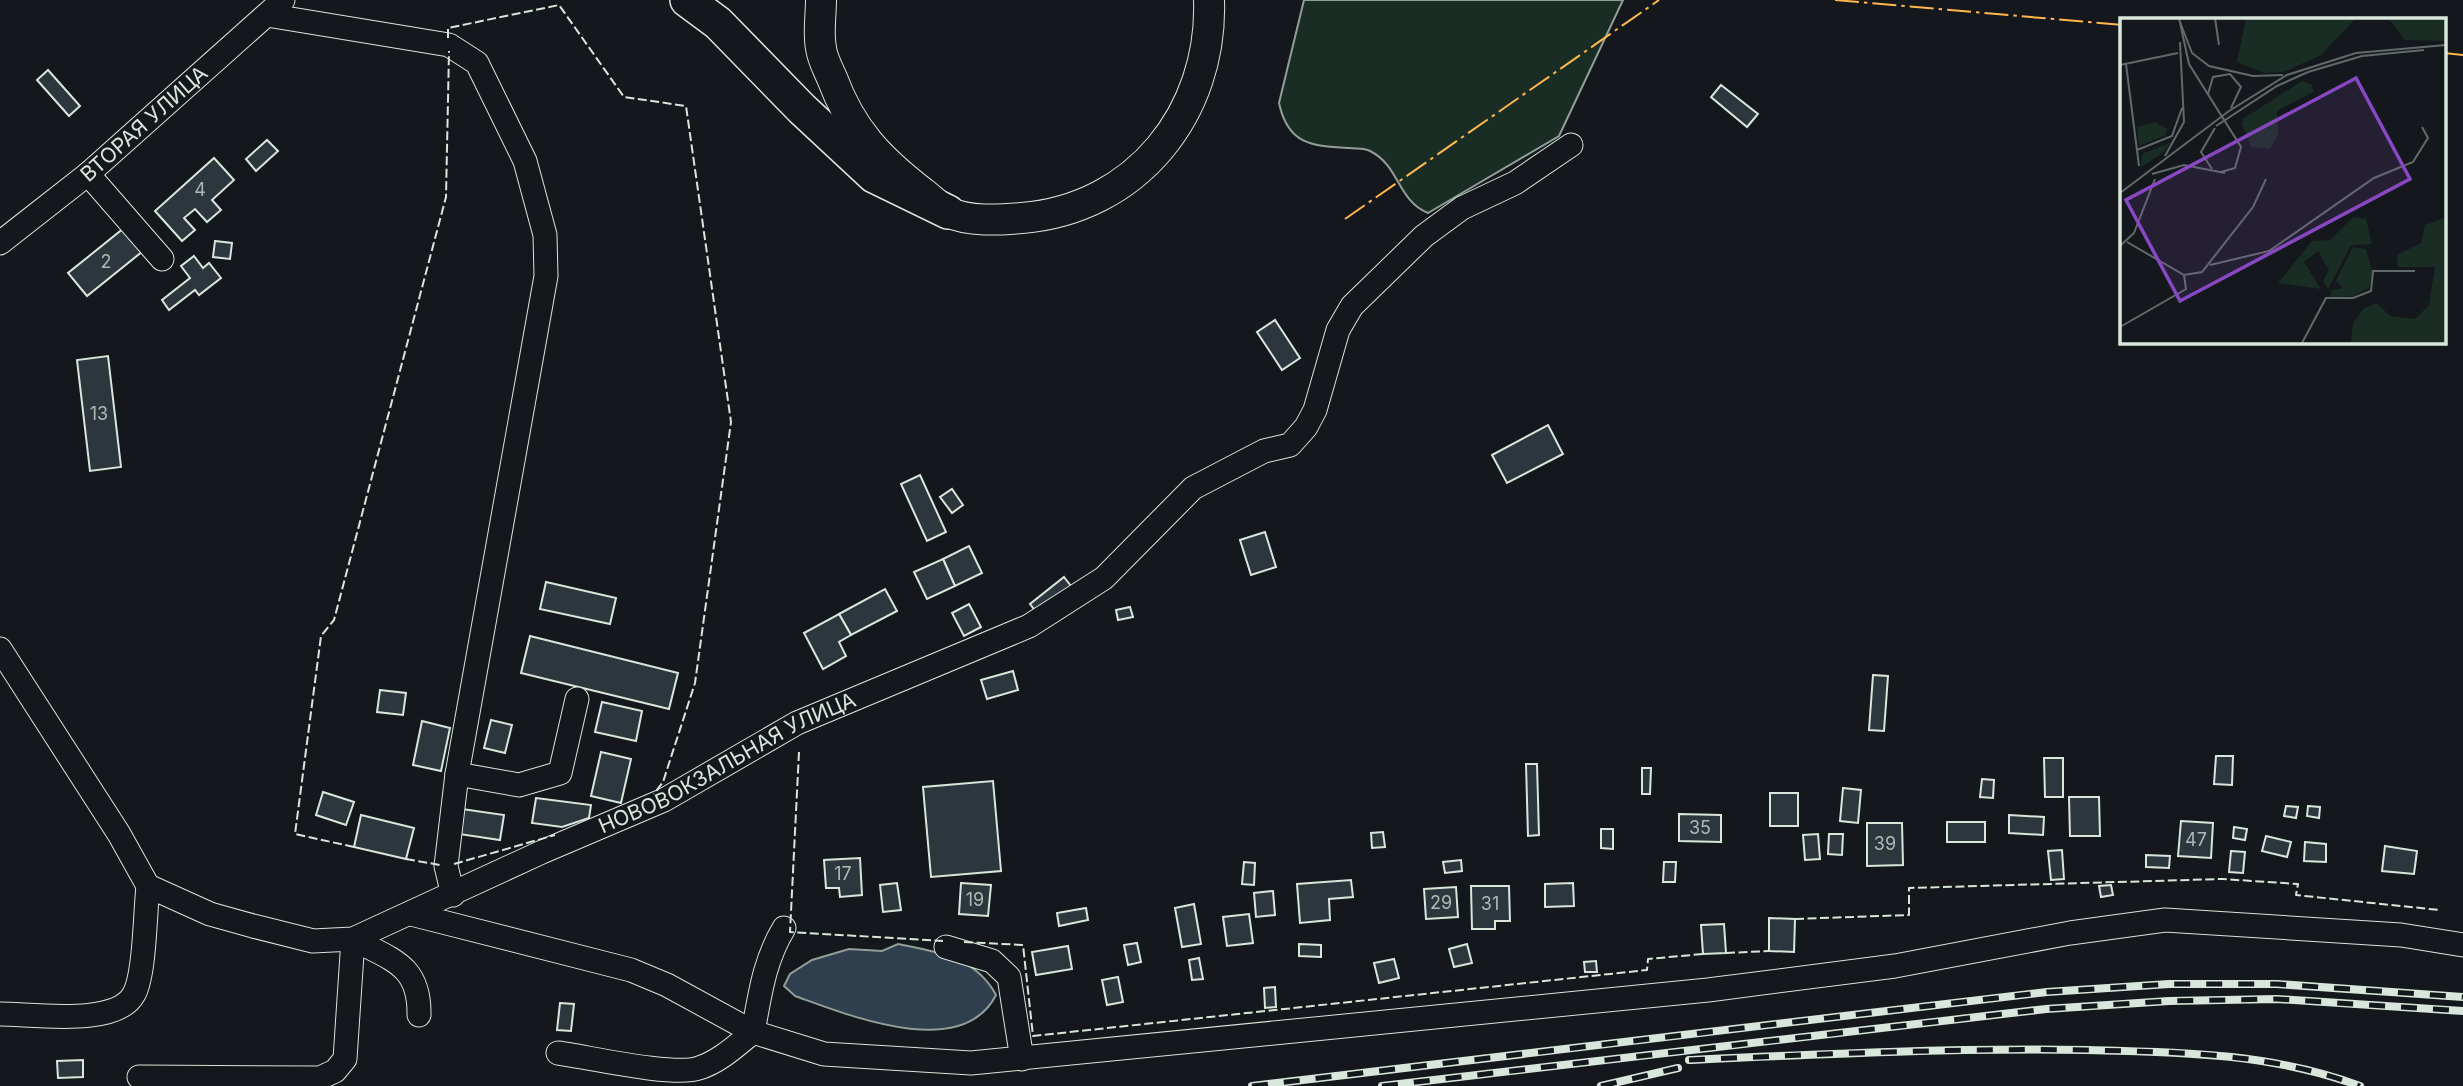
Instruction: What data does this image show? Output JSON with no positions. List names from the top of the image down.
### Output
{
  "streets": {
    "street": ["ВТОРАЯ УЛИЦА", "НОВОВОКЗАЛЬНАЯ УЛИЦА"]
  },
  "house_numbers": [
    "4",
    "2",
    "13",
    "35",
    "47",
    "39",
    "17",
    "19",
    "29",
    "31"
  ]
}
